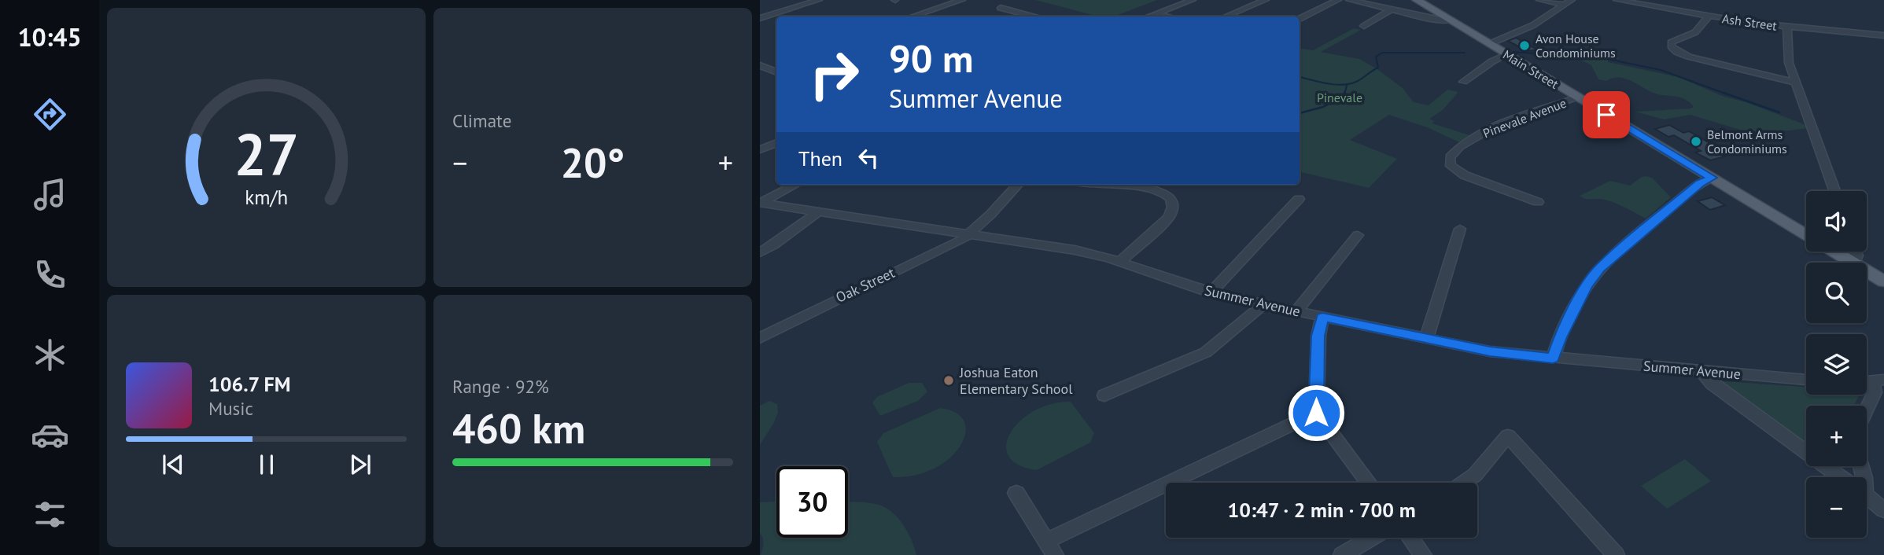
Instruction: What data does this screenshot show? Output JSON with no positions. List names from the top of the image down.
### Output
{
  "streets": {
    "main road": ["Main Street"],
    "street": [
      "Ash Street",
      "Pinevale Avenue",
      "Oak Street",
      "Summer Avenue"
    ]
  },
  "crossings": [
    ["Main Street", "Pinevale Avenue"],
    ["Oak Street", "Summer Avenue"]
  ],
  "parks": ["Pinevale"],
  "places": ["Avon House Condominiums", "Belmont Arms Condominiums", "Joshua Eaton Elementary School"],
  "page": {
    "tabs": "10:45",
    "tile": [
      "Climate",
      ["Range · 92%", "460 km"]
    ],
    "turn": ["90 m", "Summer Avenue"],
    "then": "Then",
    "heat": ["−", "20°", "+"],
    "map_buttons": ["+", "−"],
    "song": ["106.7 FM", "Music"],
    "limit": "30",
    "trip": "10:47 · 2 min · 700 m",
    "gauge": ["27", "km/h"]
  }
}
